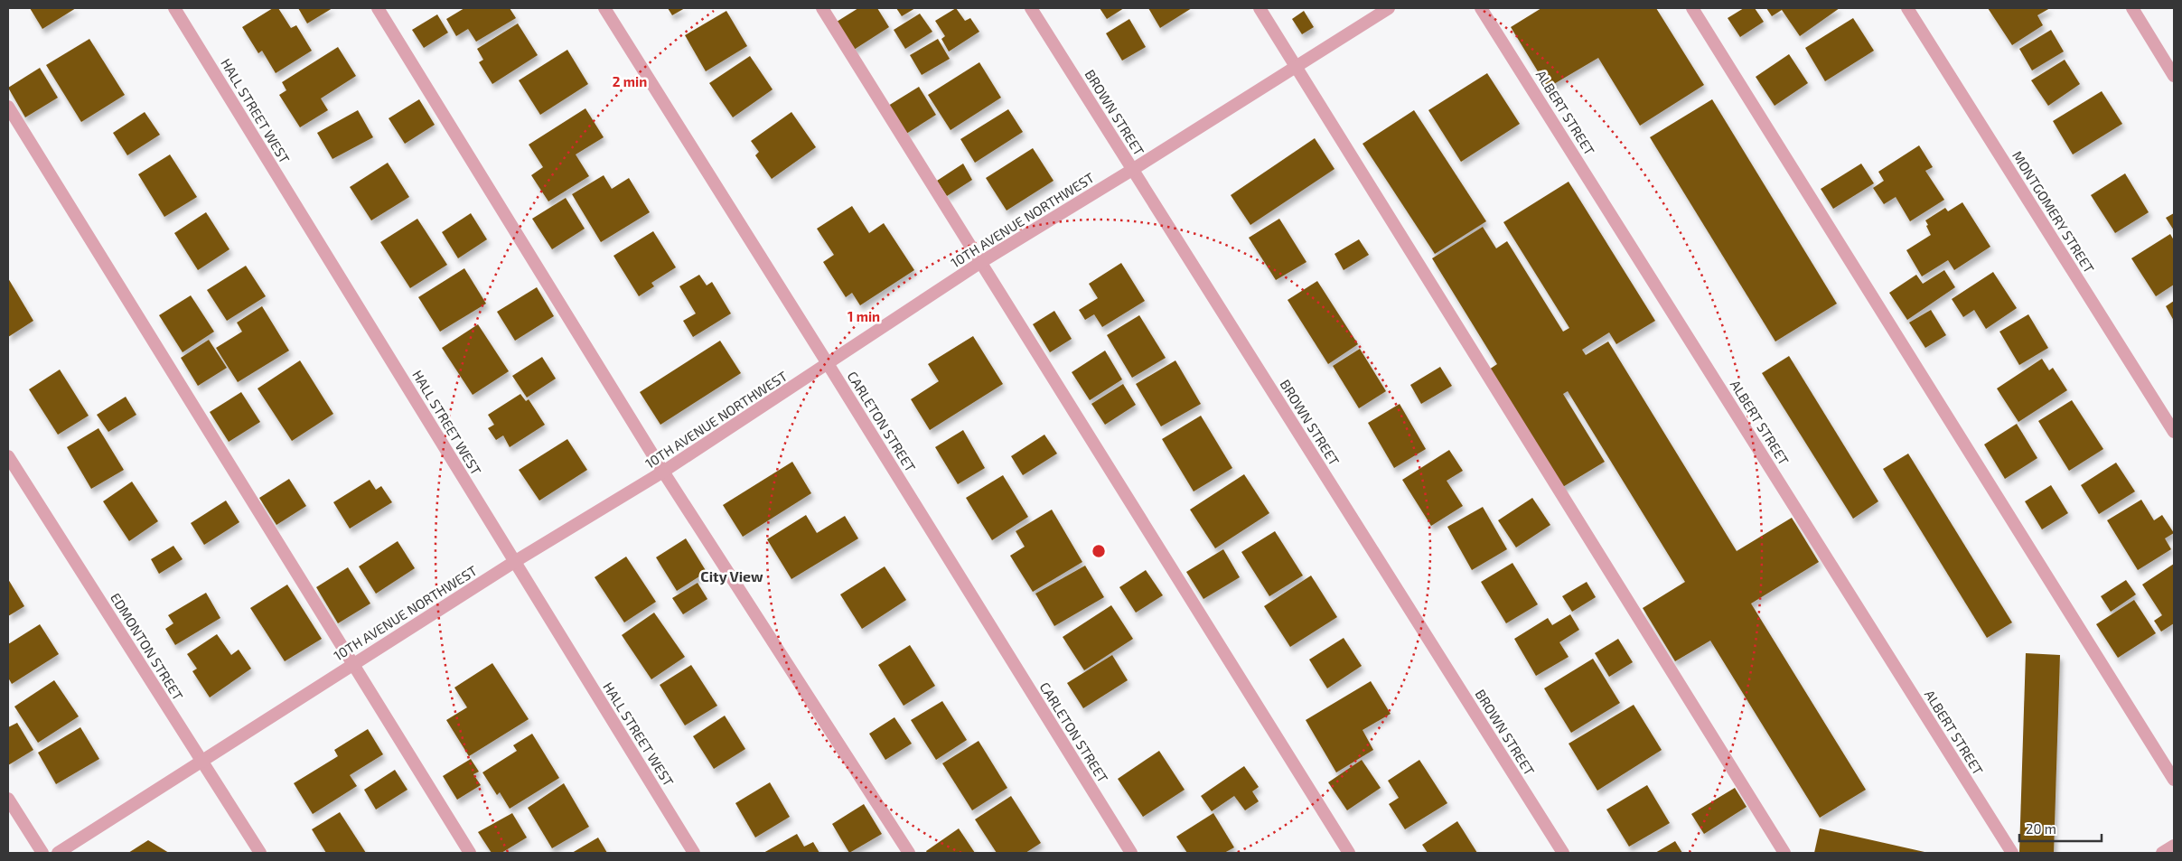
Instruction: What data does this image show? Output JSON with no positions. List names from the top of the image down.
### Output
{
  "streets": {
    "street": [
      "HALL STREET WEST",
      "BROWN STREET",
      "ALBERT STREET",
      "MONTGOMERY STREET",
      "10TH AVENUE NORTHWEST",
      "CARLETON STREET",
      "EDMONTON STREET"
    ]
  },
  "crossings": [
    ["HALL STREET WEST", "10TH AVENUE NORTHWEST"],
    ["BROWN STREET", "10TH AVENUE NORTHWEST"],
    ["10TH AVENUE NORTHWEST", "CARLETON STREET"],
    ["10TH AVENUE NORTHWEST", "EDMONTON STREET"]
  ],
  "districts": ["City View"],
  "scale_bar": "20 m",
  "rings": ["2 min", "1 min"]
}
